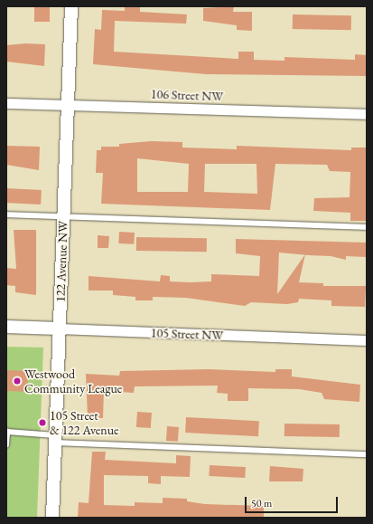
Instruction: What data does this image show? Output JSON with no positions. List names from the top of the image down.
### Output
{
  "streets": {
    "street": ["106 Street NW", "122 Avenue NW", "105 Street NW"]
  },
  "crossings": [
    ["106 Street NW", "122 Avenue NW"],
    ["122 Avenue NW", "105 Street NW"]
  ],
  "places": ["Westwood Community League", "105 Street & 122 Avenue"],
  "scale_bar": "50 m"
}
